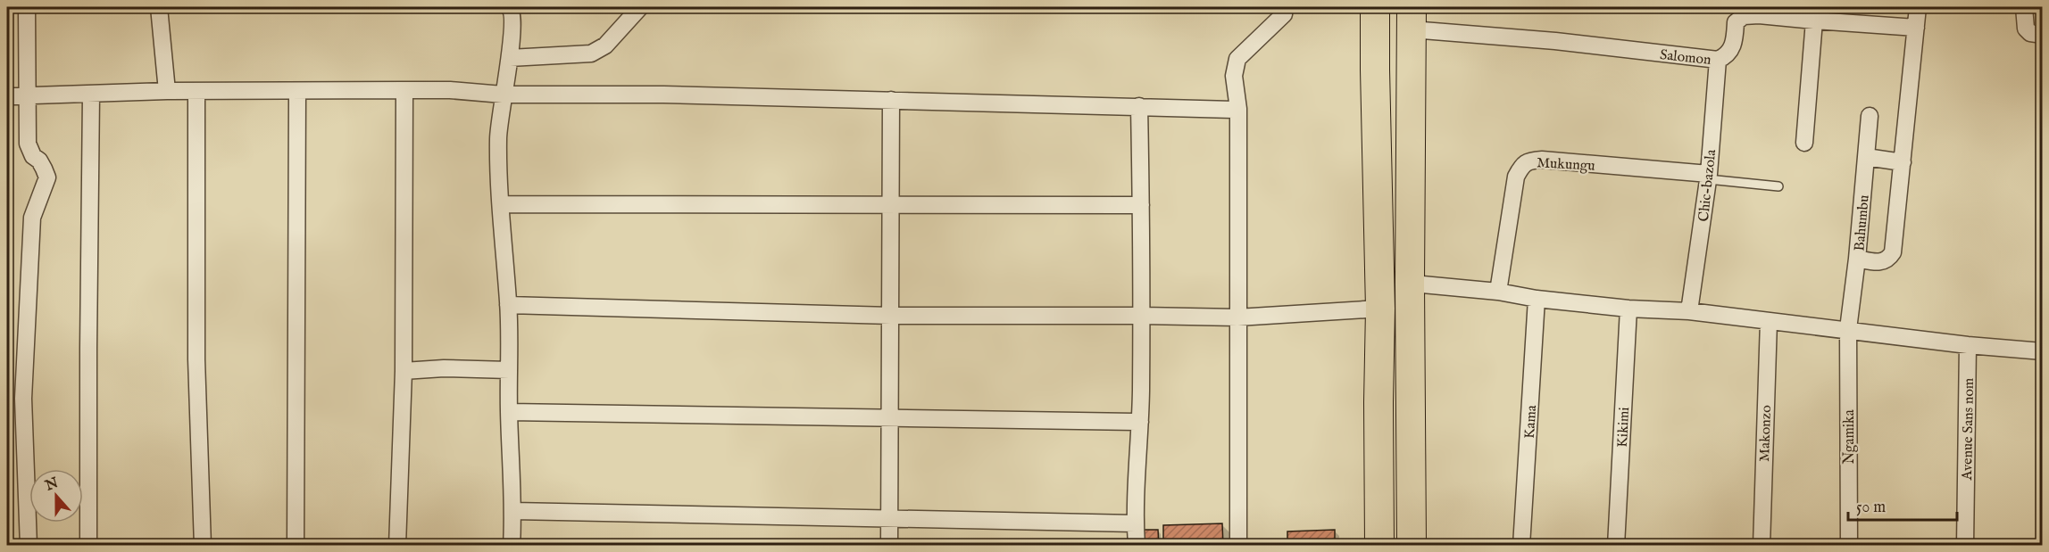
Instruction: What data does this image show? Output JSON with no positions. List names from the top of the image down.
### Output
{
  "streets": {
    "street": [
      "Salomon",
      "Mukungu",
      "Chic-bazola",
      "Bahumbu",
      "Kama",
      "Kikimi",
      "Avenue Sans nom",
      "Makonzo",
      "Ngamika"
    ]
  },
  "crossings": [
    ["Salomon", "Chic-bazola"],
    ["Mukungu", "Chic-bazola"],
    ["Bahumbu", "Ngamika"]
  ],
  "scale_bar": "50 m",
  "north": "top"
}
